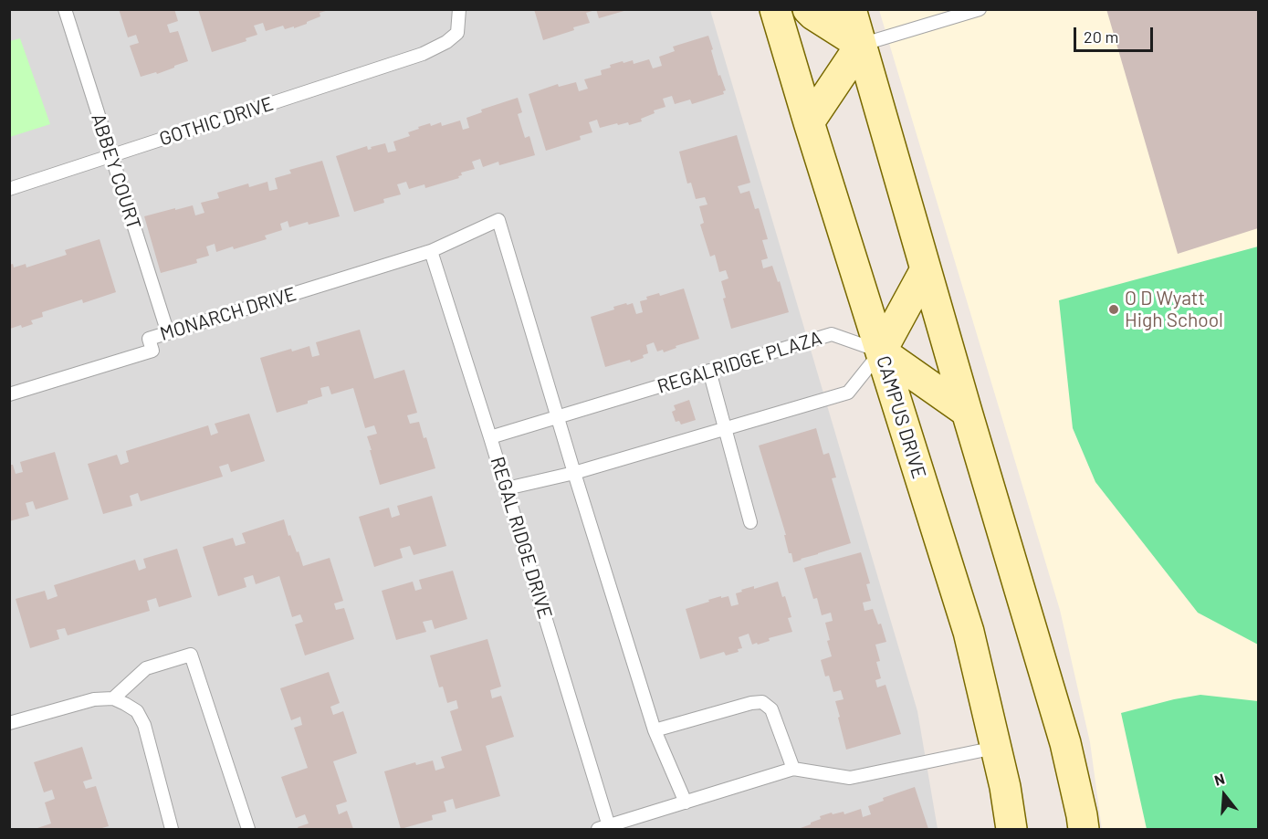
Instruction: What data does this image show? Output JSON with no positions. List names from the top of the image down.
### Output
{
  "streets": {
    "main road": ["CAMPUS DRIVE"],
    "lane": [
      "GOTHIC DRIVE",
      "ABBEY COURT",
      "MONARCH DRIVE",
      "REGALRIDGE PLAZA",
      "REGAL RIDGE DRIVE"
    ]
  },
  "crossings": [
    ["GOTHIC DRIVE", "ABBEY COURT"],
    ["ABBEY COURT", "MONARCH DRIVE"],
    ["MONARCH DRIVE", "REGALRIDGE PLAZA"],
    ["MONARCH DRIVE", "REGAL RIDGE DRIVE"],
    ["REGALRIDGE PLAZA", "CAMPUS DRIVE"],
    ["REGALRIDGE PLAZA", "REGAL RIDGE DRIVE"]
  ],
  "places": ["O D Wyatt High School"],
  "scale_bar": "20 m",
  "north": "top"
}
